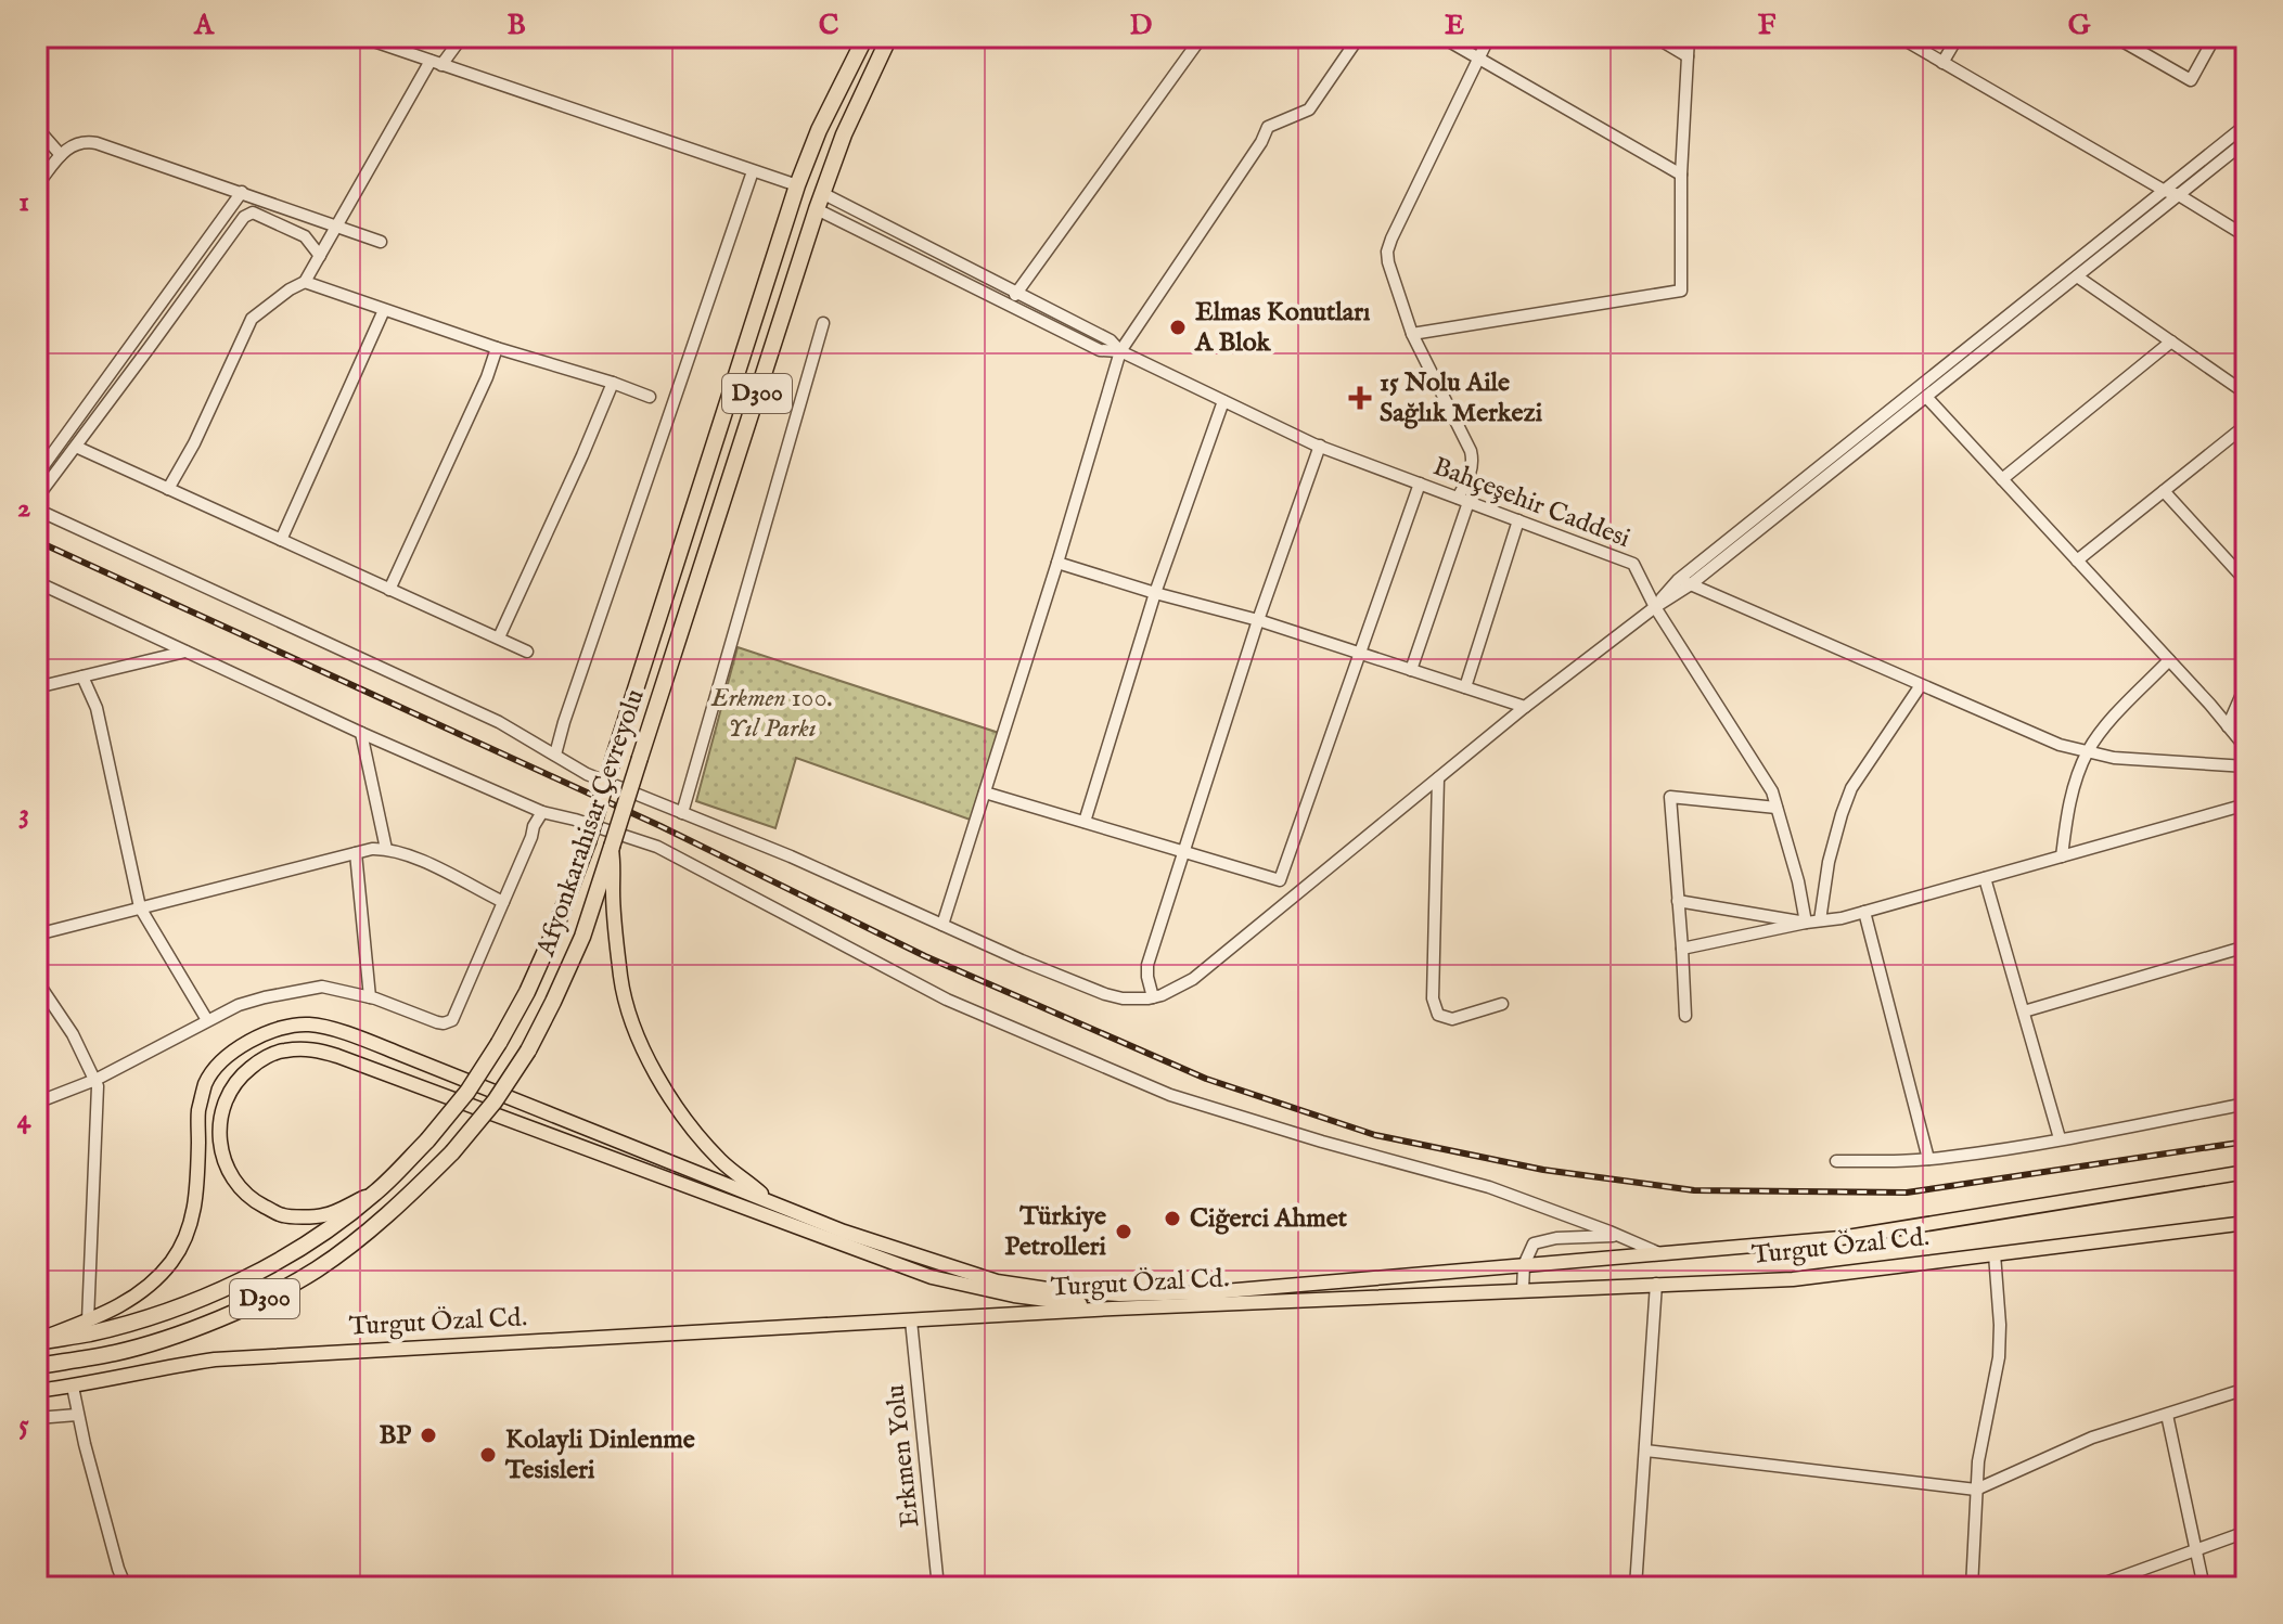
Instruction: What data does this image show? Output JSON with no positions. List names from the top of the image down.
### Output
{
  "streets": {
    "highway": ["D300", "Afyonkarahisar Çevreyolu"],
    "main road": ["Turgut Özal Cd."],
    "street": ["Bahçeşehir Caddesi", "Erkmen Yolu"]
  },
  "crossings": [
    ["Bahçeşehir Caddesi", "Afyonkarahisar Çevreyolu"],
    ["Afyonkarahisar Çevreyolu", "Turgut Özal Cd."],
    ["Turgut Özal Cd.", "Erkmen Yolu"]
  ],
  "parks": ["Erkmen 100. Yıl Parkı"],
  "places": {
    "other": [
      "Elmas Konutları A Blok",
      "Ciğerci Ahmet",
      "Türkiye Petrolleri",
      "BP",
      "Kolayli Dinlenme Tesisleri"
    ],
    "health": ["15 Nolu Aile Sağlık Merkezi"]
  },
  "grid": {
    "columns": [
      "A",
      "B",
      "C",
      "D",
      "E",
      "F",
      "G"
    ],
    "rows": [
      "1",
      "2",
      "3",
      "4",
      "5"
    ]
  }
}
